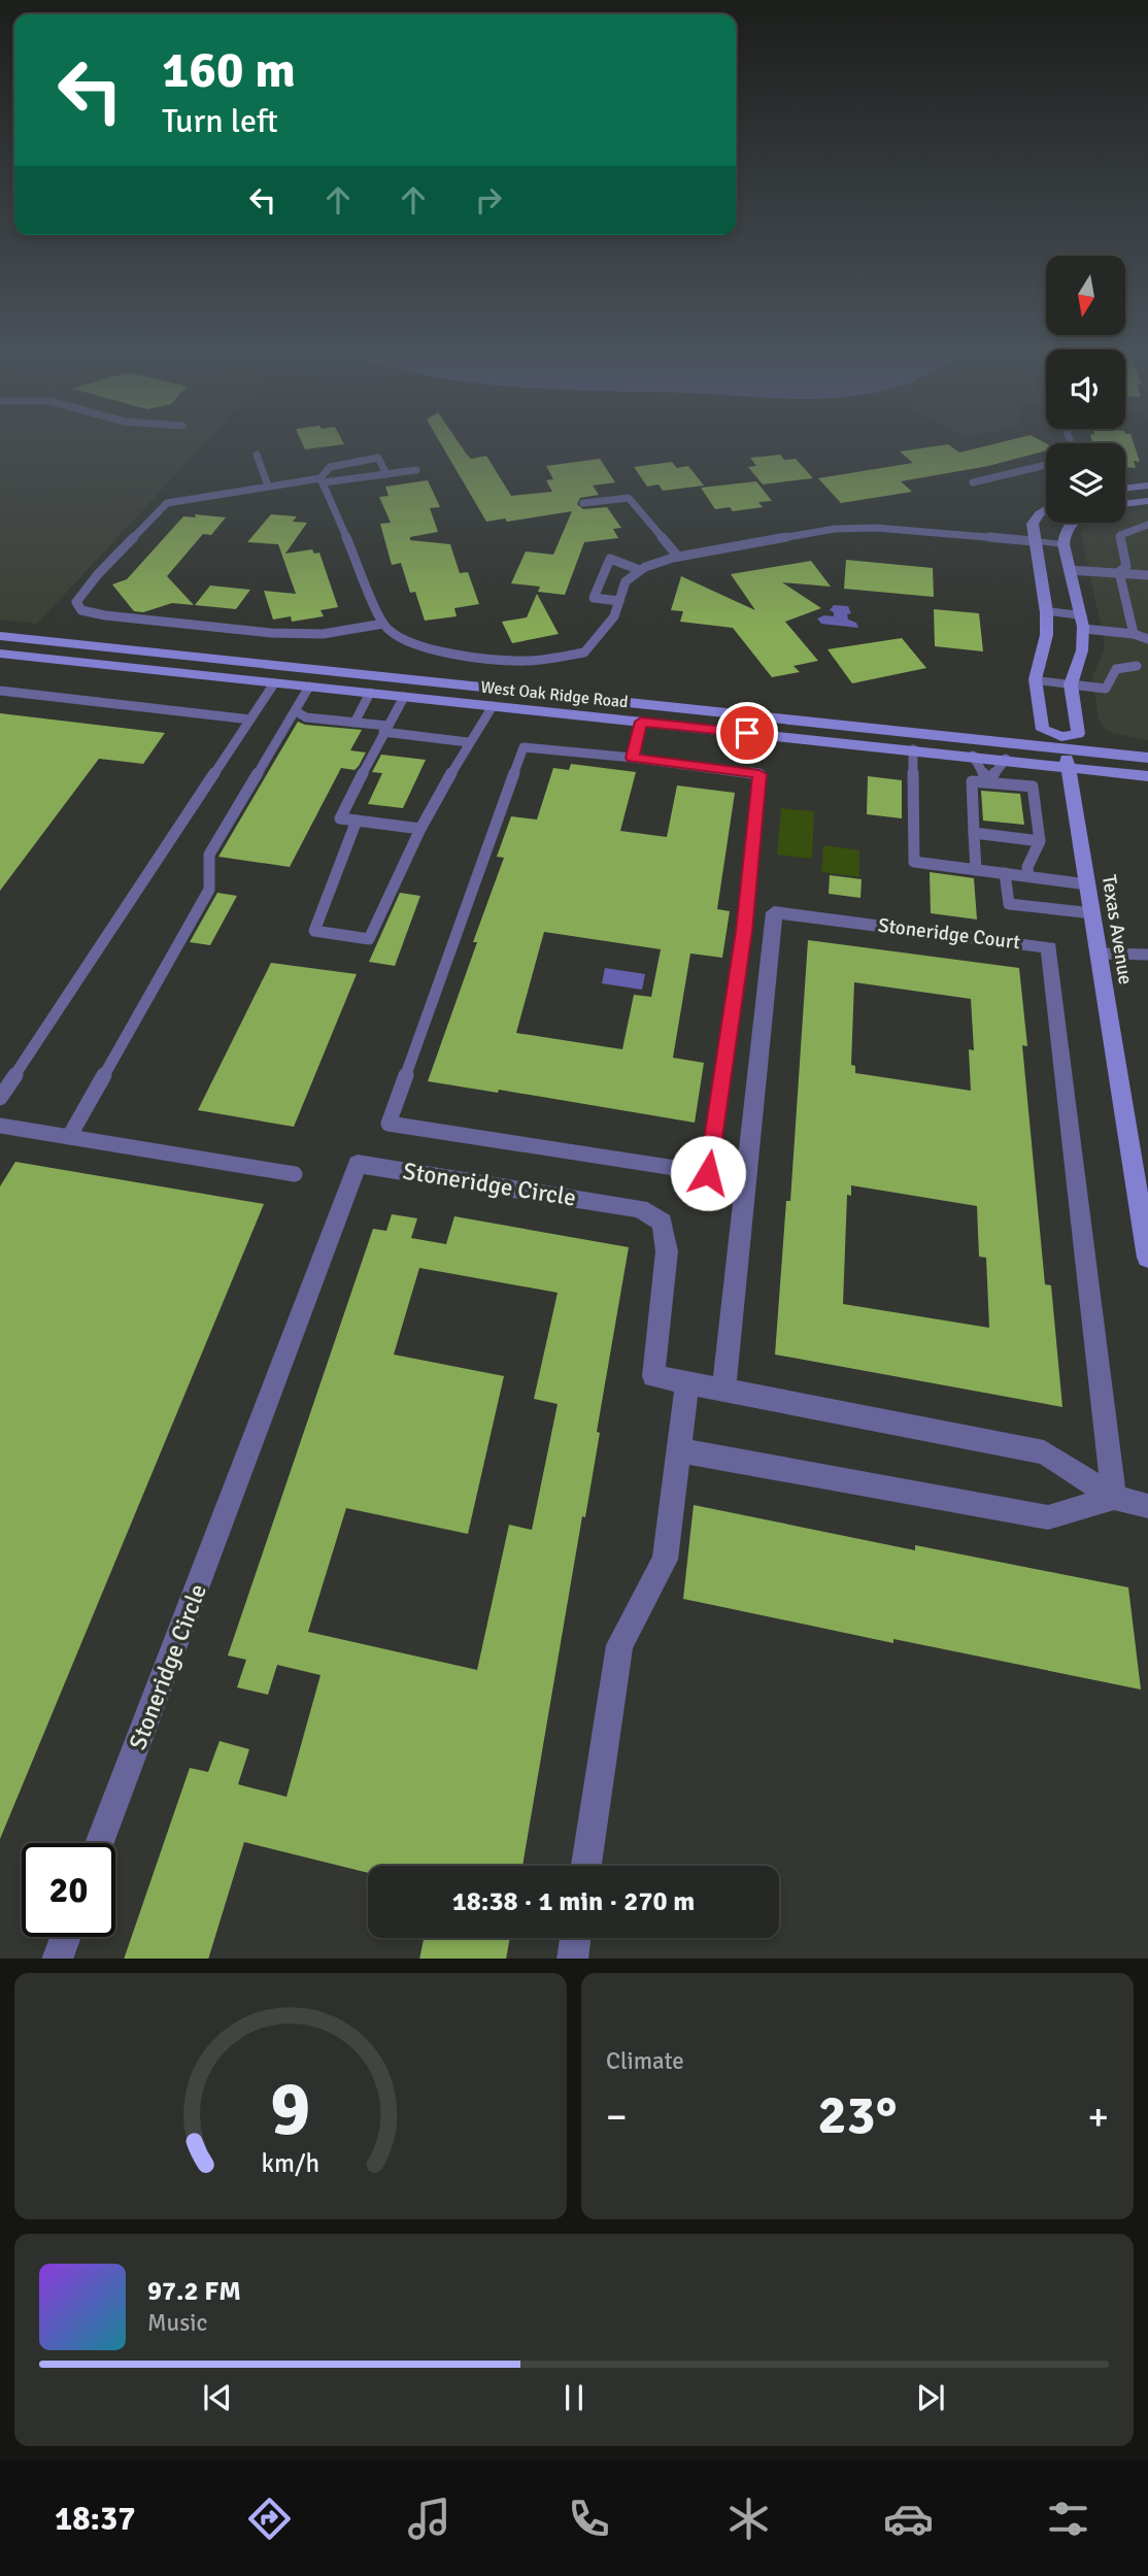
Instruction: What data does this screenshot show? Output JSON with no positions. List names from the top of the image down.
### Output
{
  "streets": {
    "street": [
      "West Oak Ridge Road",
      "Texas Avenue",
      "Stoneridge Court",
      "Stoneridge Circle"
    ]
  },
  "crossings": [
    ["West Oak Ridge Road", "Texas Avenue"]
  ],
  "north": "bottom",
  "page": {
    "turn": ["160 m", "Turn left"],
    "limit": "20",
    "trip": "18:38 · 1 min · 270 m",
    "tile": "Climate",
    "heat": ["−", "23°", "+"],
    "song": ["97.2 FM", "Music"],
    "tabs": "18:37",
    "gauge": ["9", "km/h"]
  }
}
